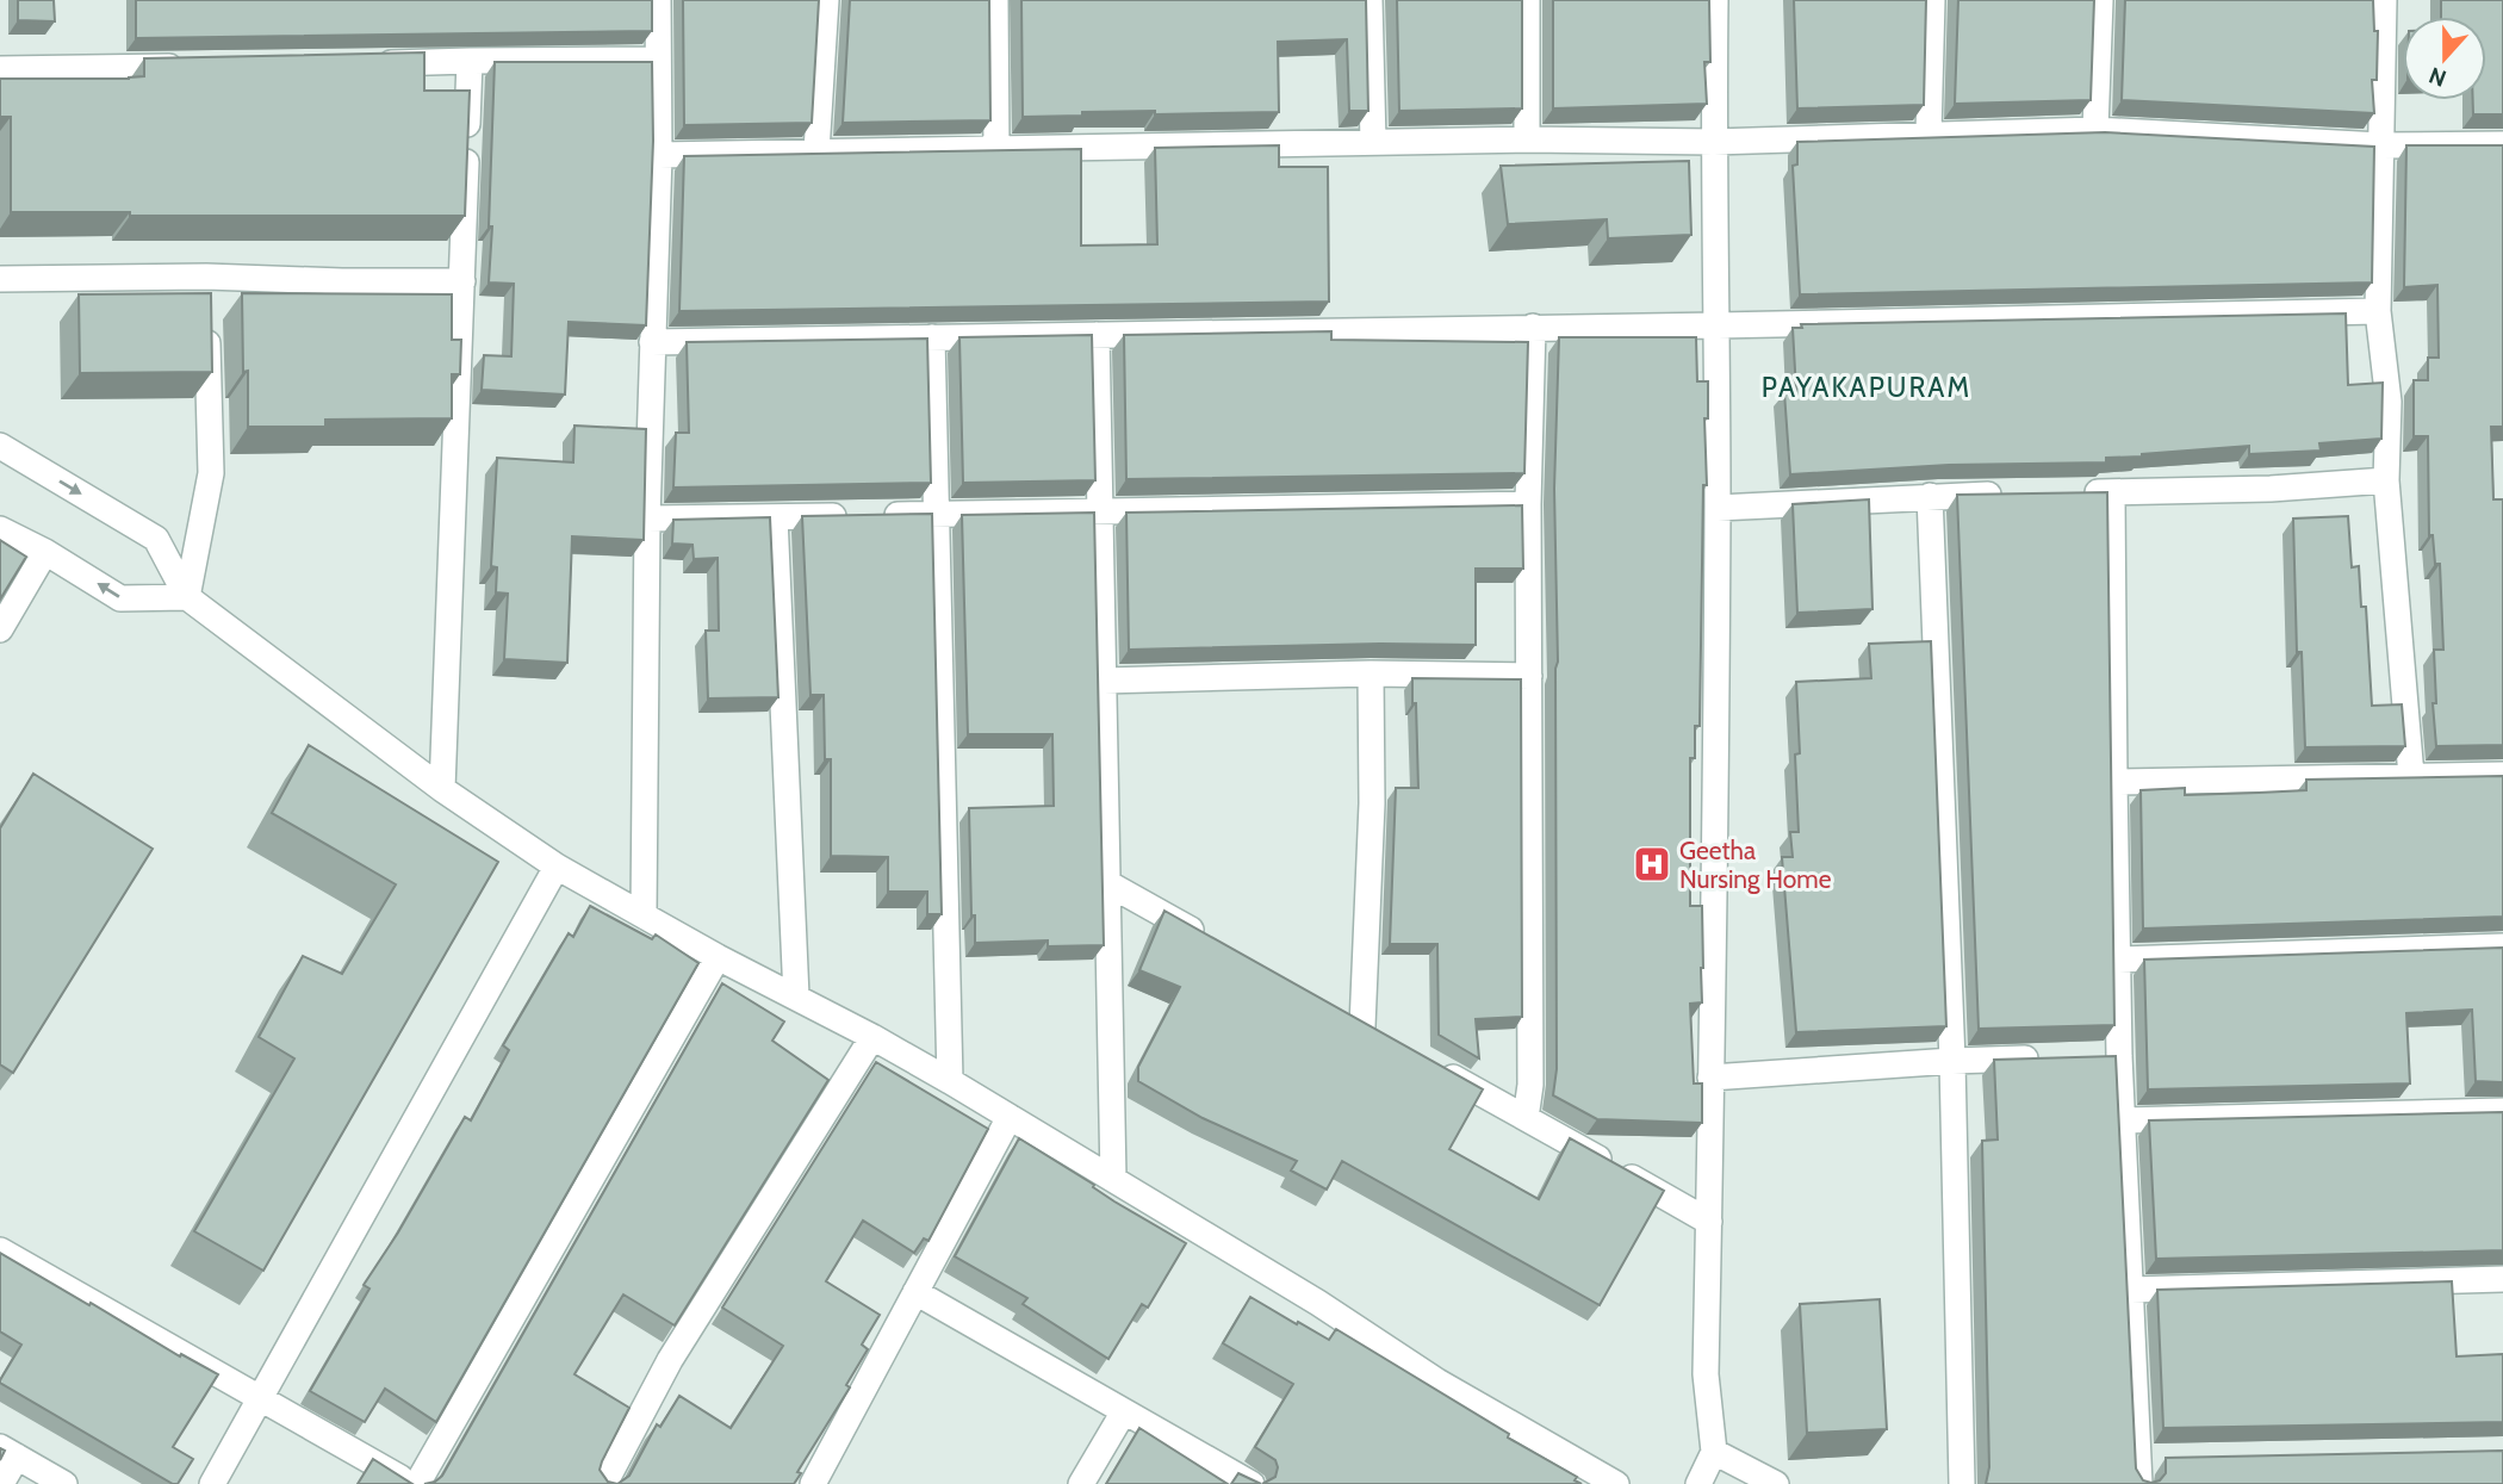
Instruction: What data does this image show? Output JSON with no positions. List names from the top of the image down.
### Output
{
  "districts": ["PAYAKAPURAM"],
  "places": {
    "hospital": ["Geetha Nursing Home"]
  },
  "north": "bottom"
}
